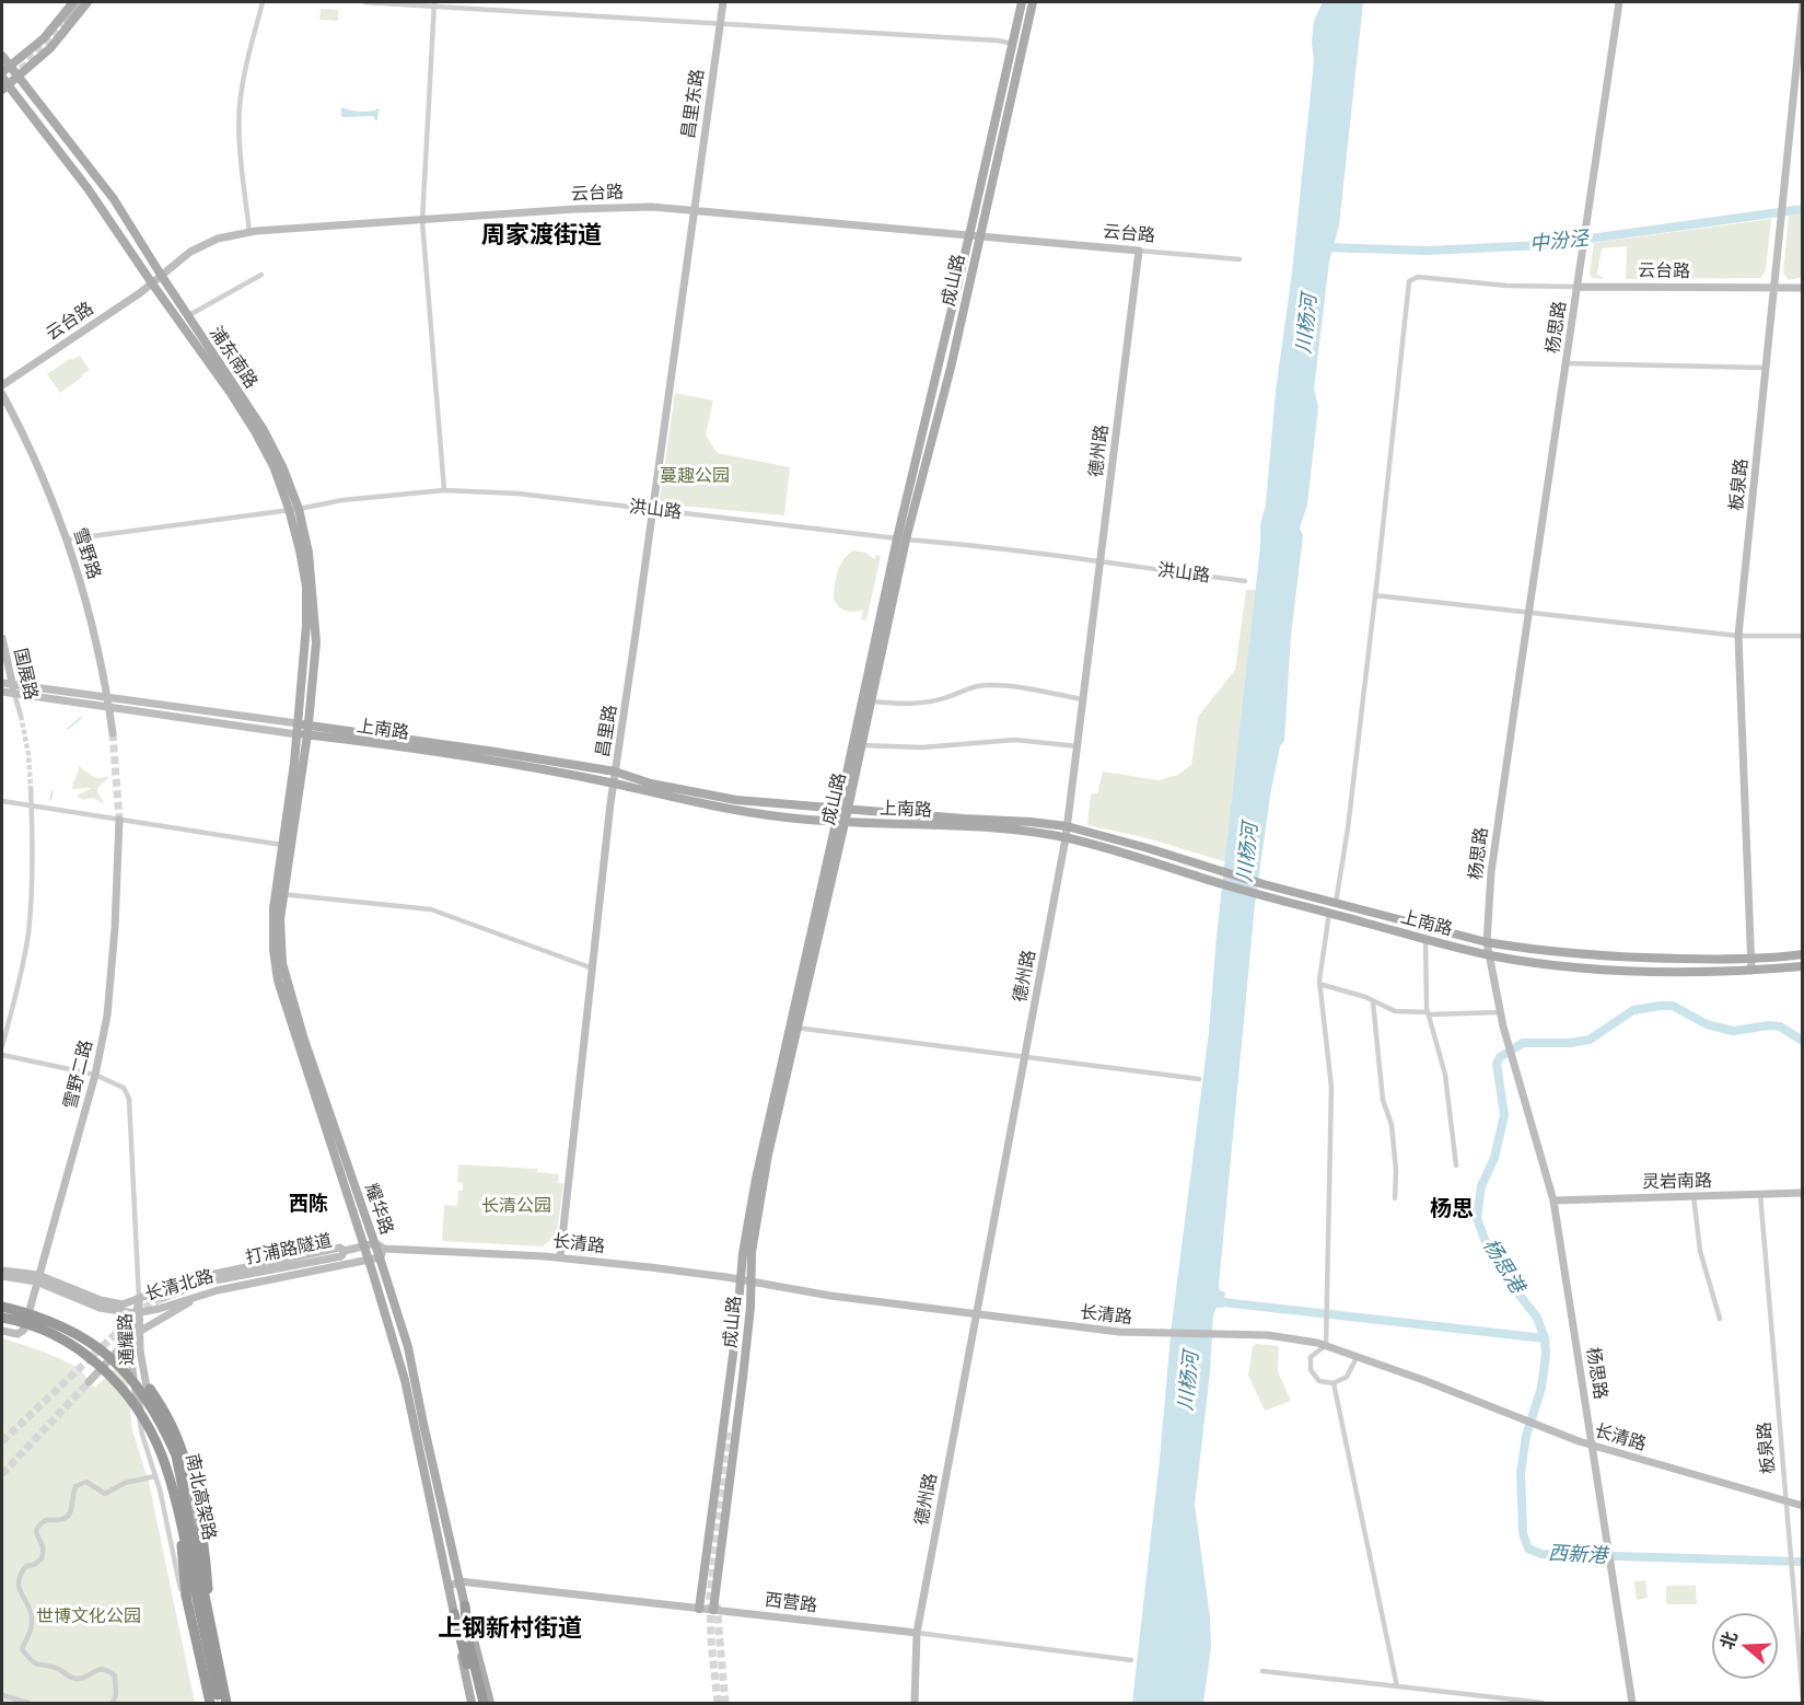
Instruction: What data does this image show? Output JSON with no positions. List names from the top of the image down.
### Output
{
  "streets": {
    "highway": ["南北高架路"],
    "main road": [
      "成山路",
      "浦东南路",
      "上南路",
      "耀华路"
    ],
    "street": [
      "昌里东路",
      "云台路",
      "杨思路",
      "德州路",
      "板泉路",
      "洪山路",
      "雪野路",
      "国展路",
      "昌里路",
      "雪野二路",
      "灵岩南路",
      "长清路",
      "打浦路隧道",
      "长清北路",
      "通耀路",
      "西营路"
    ]
  },
  "crossings": [
    ["昌里东路", "云台路"],
    ["昌里东路", "昌里路"],
    ["云台路", "成山路"],
    ["云台路", "杨思路"],
    ["云台路", "浦东南路"],
    ["云台路", "德州路"],
    ["云台路", "板泉路"],
    ["云台路", "昌里路"],
    ["成山路", "洪山路"],
    ["成山路", "上南路"],
    ["成山路", "长清路"],
    ["成山路", "西营路"],
    ["杨思路", "上南路"],
    ["杨思路", "灵岩南路"],
    ["杨思路", "长清路"],
    ["浦东南路", "洪山路"],
    ["浦东南路", "上南路"],
    ["浦东南路", "耀华路"],
    ["德州路", "洪山路"],
    ["德州路", "上南路"],
    ["德州路", "长清路"],
    ["德州路", "西营路"],
    ["板泉路", "上南路"],
    ["板泉路", "灵岩南路"],
    ["板泉路", "长清路"],
    ["洪山路", "雪野路"],
    ["洪山路", "昌里路"],
    ["雪野路", "上南路"],
    ["国展路", "上南路"],
    ["上南路", "昌里路"],
    ["上南路", "耀华路"],
    ["昌里路", "长清路"],
    ["雪野二路", "长清北路"],
    ["耀华路", "长清路"],
    ["耀华路", "长清北路"],
    ["耀华路", "西营路"],
    ["打浦路隧道", "长清北路"],
    ["长清北路", "通耀路"],
    ["通耀路", "南北高架路"]
  ],
  "districts": [
    "周家渡街道",
    "西陈",
    "杨思",
    "上钢新村街道"
  ],
  "water": [
    "中汾泾",
    "川杨河",
    "杨思港",
    "西新港"
  ],
  "parks": ["蔓趣公园", "长清公园", "世博文化公园"],
  "north": "left"
}
